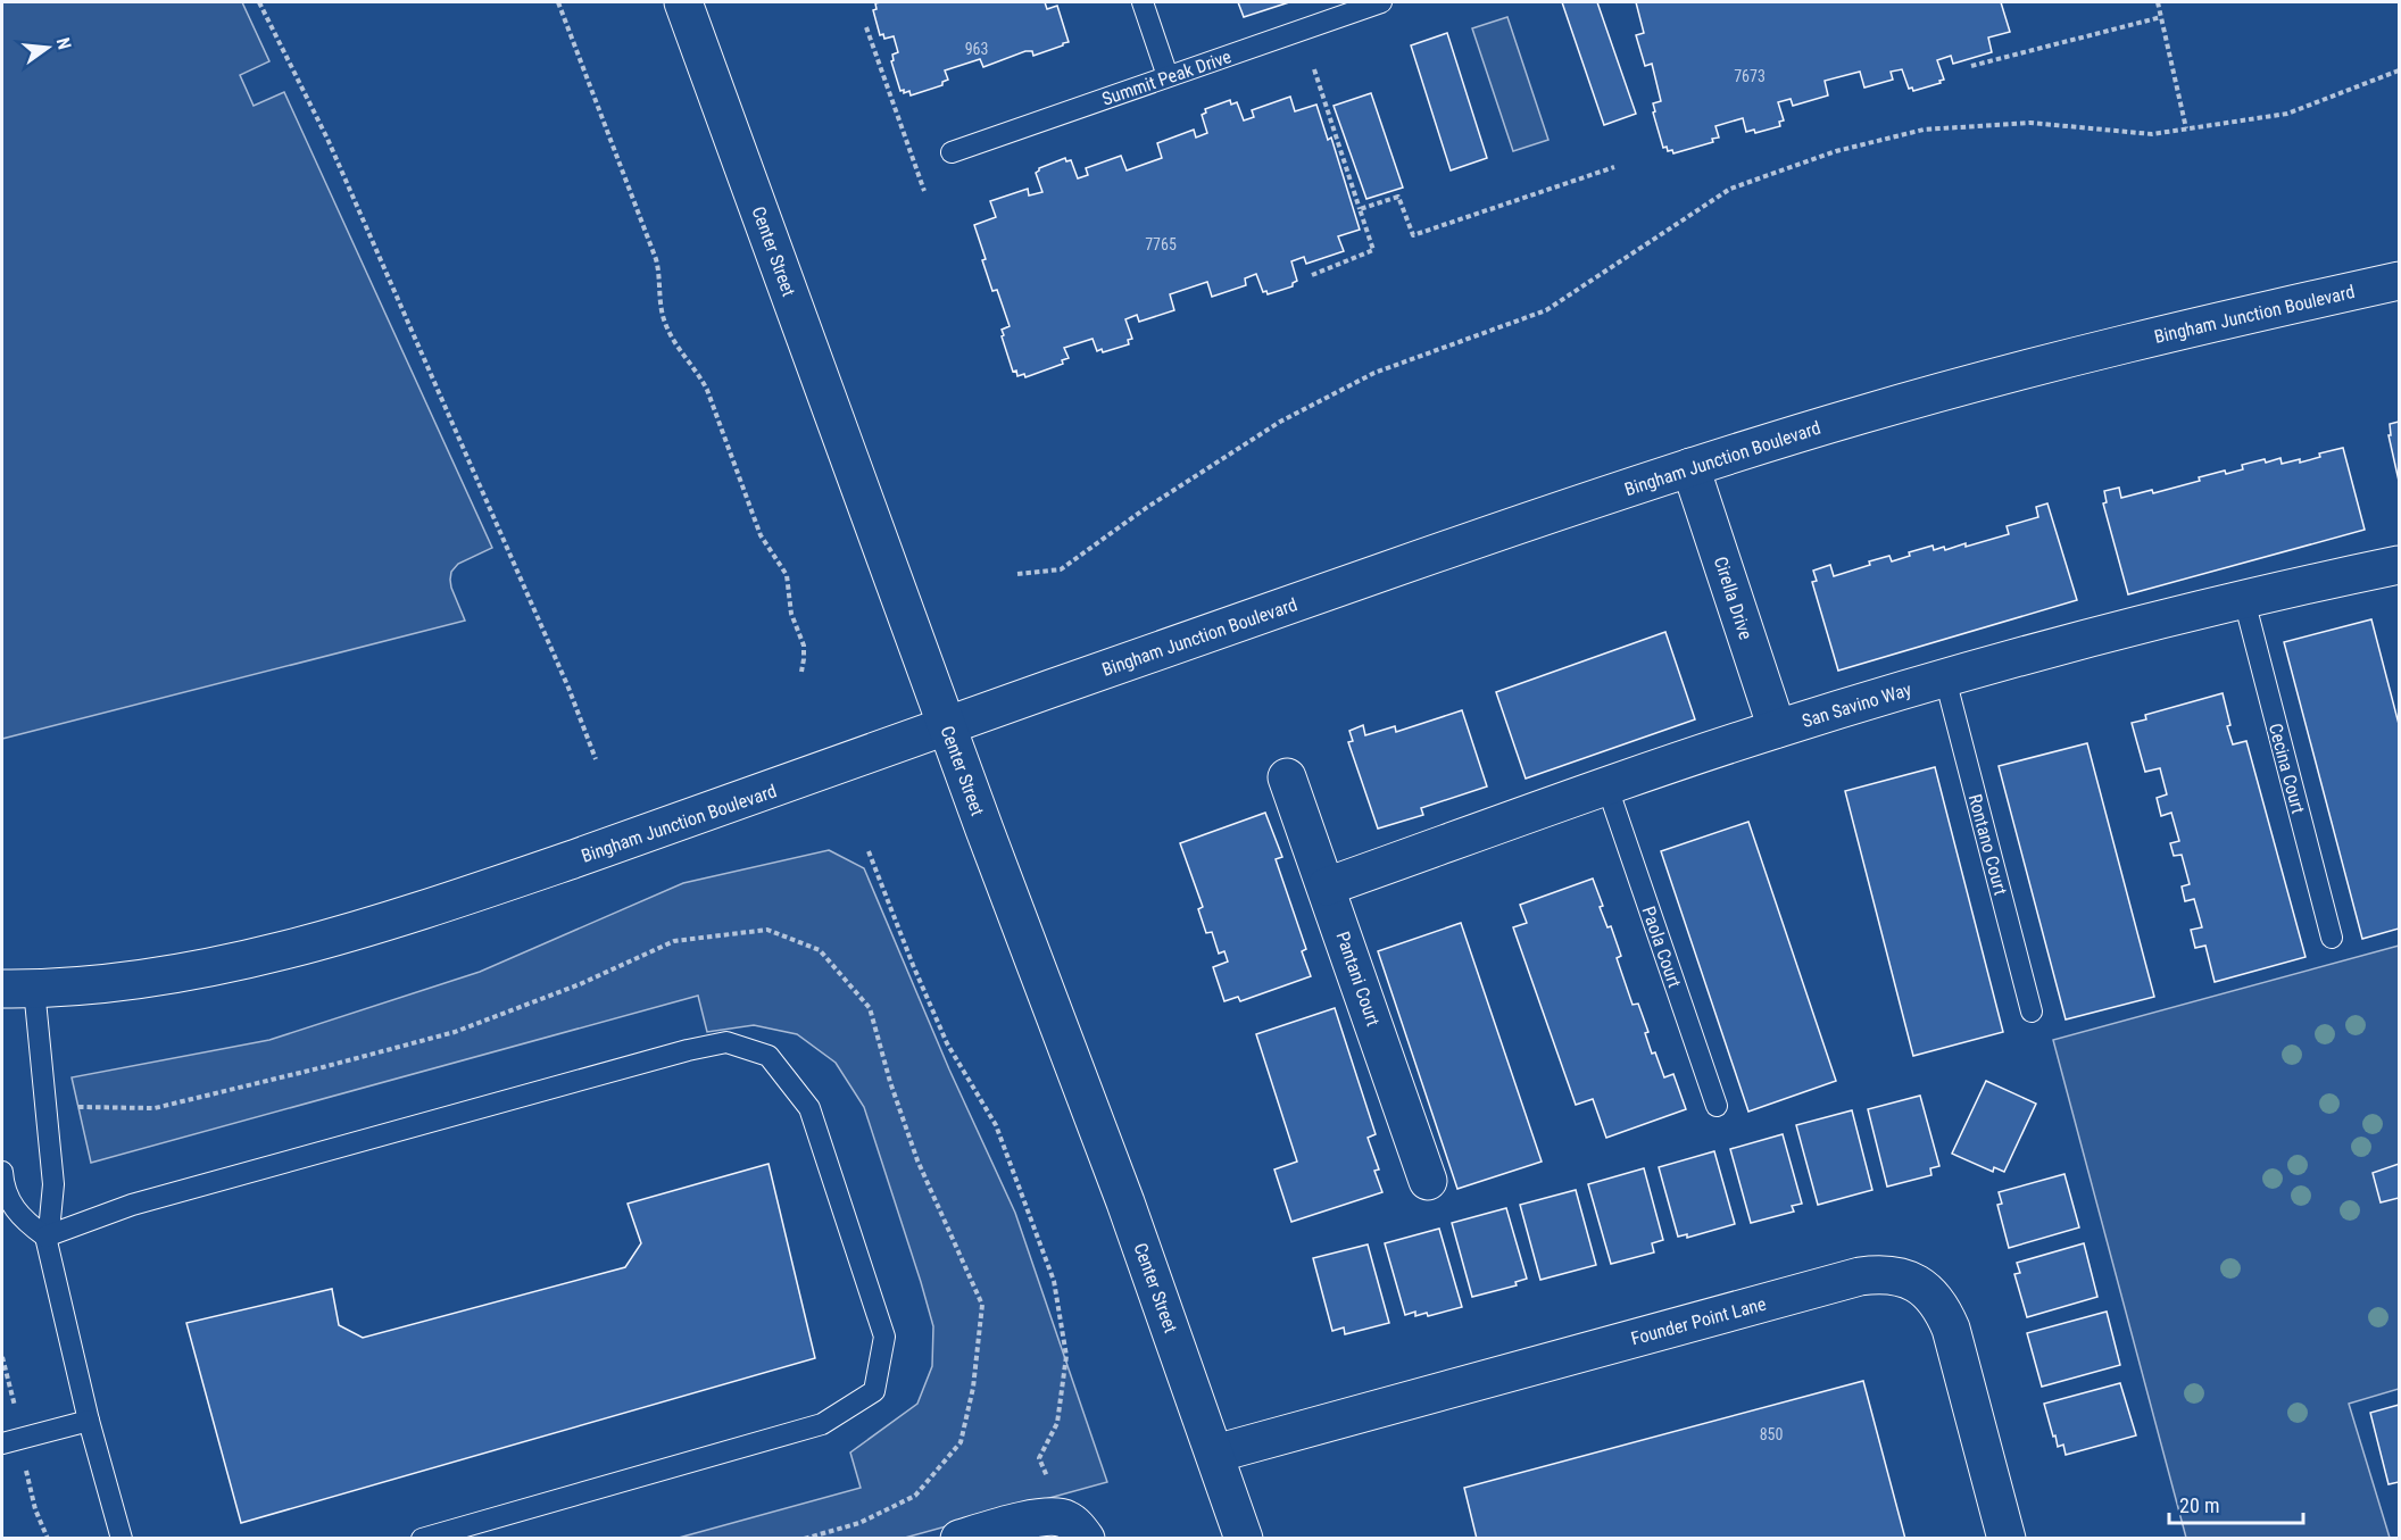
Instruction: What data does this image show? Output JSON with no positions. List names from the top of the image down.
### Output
{
  "streets": {
    "main road": [
      "Center Street",
      "Bingham Junction Boulevard",
      "Cirella Drive",
      "San Savino Way",
      "Pantani Court",
      "Founder Point Lane"
    ],
    "lane": [
      "Summit Peak Drive",
      "Cecina Court",
      "Rontano Court",
      "Paola Court"
    ]
  },
  "crossings": [
    ["Center Street", "Bingham Junction Boulevard"],
    ["Center Street", "Founder Point Lane"],
    ["Bingham Junction Boulevard", "Cirella Drive"],
    ["Cirella Drive", "San Savino Way"],
    ["San Savino Way", "Cecina Court"],
    ["San Savino Way", "Rontano Court"],
    ["San Savino Way", "Paola Court"],
    ["San Savino Way", "Pantani Court"]
  ],
  "house_numbers": [
    "963",
    "7673",
    "7765",
    "850"
  ],
  "scale_bar": "20 m",
  "north": "right"
}
